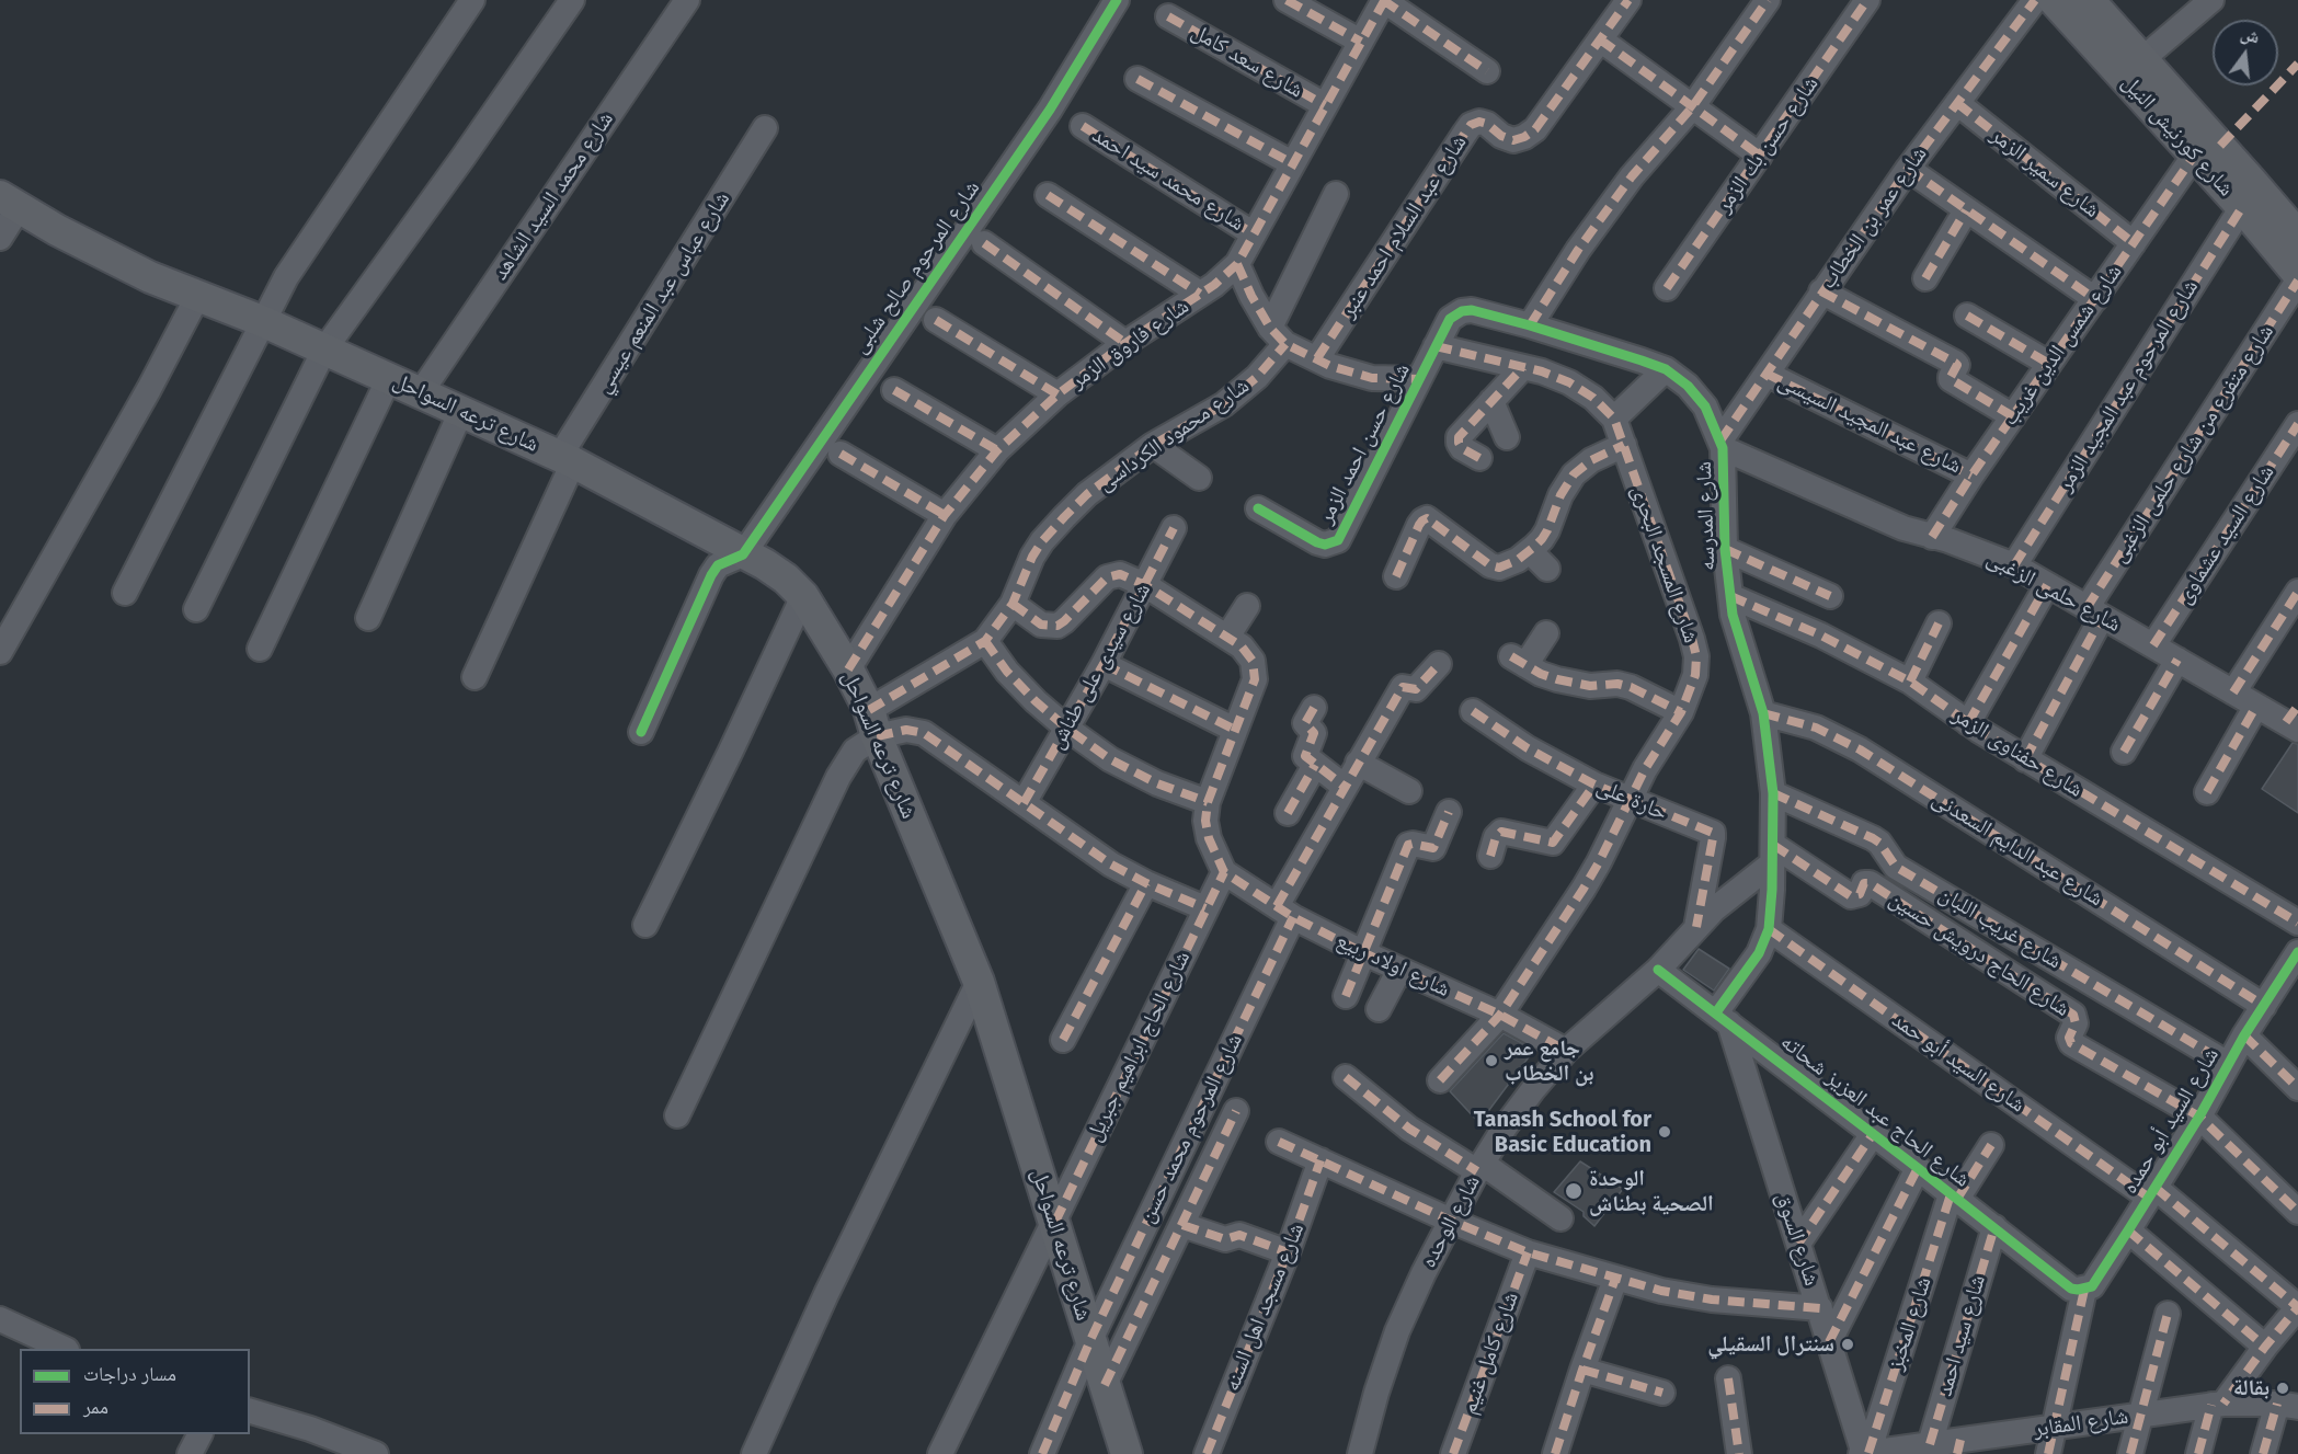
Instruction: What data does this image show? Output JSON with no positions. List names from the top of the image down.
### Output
{
  "streets": {
    "main road": ["شارع كورنيش النيل", "شارع ترعه السواحل"],
    "street": [
      "شارع سعد كامل",
      "شارع حسن بك الزمر",
      "شارع سمير الزمر",
      "شارع محمد سيد احمد",
      "شارع محمد السيد الشاهد",
      "شارع عمر بن الخطاب",
      "شارع عبد السلام احمد عنبر",
      "شارع المرحوم صالح شلبى",
      "شارع عباس عبد المنعم عيسي",
      "شارع فاروق الزمر",
      "شارع شمس الدين غريب",
      "شارع المرحوم عبد المجيد الزمر",
      "شارع عبد المجيد السيسى",
      "شارع محمود الكرداسى",
      "شارع حسن احمد الزمر",
      "شارع متفرع من شارع حلمى الزغبى",
      "شارع المدرسه",
      "شارع السيد عشماوى",
      "شارع المسجد البحرى",
      "شارع حلمى الزغبى",
      "شارع سيدى على طناش",
      "شارع حفناوى الزمر",
      "حارة على",
      "شارع عبد الدايم السعدنى",
      "شارع غريب اللبان",
      "شارع الحاج درويش حسين",
      "شارع اولاد ربيع",
      "شارع الحاج ابراهيم جبريل",
      "شارع السيد أبو حمد",
      "شارع الحاج عبد العزيز شحاته",
      "شارع السيد أبو حمده",
      "شارع المرحوم محمد حسن",
      "شارع الوحده",
      "شارع السوق",
      "شارع مسجد اهل السنه",
      "شارع المخبز",
      "شارع سيد احمد",
      "شارع كامل غنيم",
      "شارع المقابر"
    ]
  },
  "crossings": [
    ["شارع سعد كامل", "شارع فاروق الزمر"],
    ["شارع كورنيش النيل", "شارع عمر بن الخطاب"],
    ["شارع كورنيش النيل", "شارع شمس الدين غريب"],
    ["شارع كورنيش النيل", "شارع المرحوم عبد المجيد الزمر"],
    ["شارع سمير الزمر", "شارع عمر بن الخطاب"],
    ["شارع سمير الزمر", "شارع شمس الدين غريب"],
    ["شارع محمد سيد احمد", "شارع فاروق الزمر"],
    ["شارع محمد السيد الشاهد", "شارع ترعه السواحل"],
    ["شارع عمر بن الخطاب", "شارع عبد المجيد السيسى"],
    ["شارع عمر بن الخطاب", "شارع المدرسه"],
    ["شارع عمر بن الخطاب", "شارع حلمى الزغبى"],
    ["شارع المرحوم صالح شلبى", "شارع ترعه السواحل"],
    ["شارع عباس عبد المنعم عيسي", "شارع ترعه السواحل"],
    ["شارع فاروق الزمر", "شارع ترعه السواحل"],
    ["شارع شمس الدين غريب", "شارع عبد المجيد السيسى"],
    ["شارع شمس الدين غريب", "شارع حلمى الزغبى"],
    ["شارع المرحوم عبد المجيد الزمر", "شارع حلمى الزغبى"],
    ["شارع ترعه السواحل", "شارع محمود الكرداسى"],
    ["شارع ترعه السواحل", "شارع الحاج ابراهيم جبريل"],
    ["شارع ترعه السواحل", "شارع المرحوم محمد حسن"],
    ["شارع حسن احمد الزمر", "شارع المدرسه"],
    ["شارع حسن احمد الزمر", "شارع المسجد البحرى"],
    ["شارع متفرع من شارع حلمى الزغبى", "شارع حلمى الزغبى"],
    ["شارع متفرع من شارع حلمى الزغبى", "شارع حفناوى الزمر"],
    ["شارع المدرسه", "شارع حلمى الزغبى"],
    ["شارع المدرسه", "شارع حفناوى الزمر"],
    ["شارع المدرسه", "شارع عبد الدايم السعدنى"],
    ["شارع المدرسه", "شارع غريب اللبان"],
    ["شارع المدرسه", "شارع الحاج درويش حسين"],
    ["شارع المدرسه", "شارع السيد أبو حمد"],
    ["شارع المدرسه", "شارع الوحده"],
    ["شارع السيد عشماوى", "شارع حلمى الزغبى"],
    ["شارع المسجد البحرى", "حارة على"],
    ["شارع المسجد البحرى", "شارع اولاد ربيع"],
    ["حارة على", "شارع الوحده"],
    ["شارع عبد الدايم السعدنى", "شارع السيد أبو حمده"],
    ["شارع غريب اللبان", "شارع السيد أبو حمده"],
    ["شارع الحاج درويش حسين", "شارع السيد أبو حمده"],
    ["شارع الحاج درويش حسين", "شارع الوحده"],
    ["شارع اولاد ربيع", "شارع الحاج ابراهيم جبريل"],
    ["شارع اولاد ربيع", "شارع المرحوم محمد حسن"],
    ["شارع اولاد ربيع", "شارع الوحده"],
    ["شارع السيد أبو حمد", "شارع السيد أبو حمده"],
    ["شارع الحاج عبد العزيز شحاته", "شارع السيد أبو حمده"],
    ["شارع الحاج عبد العزيز شحاته", "شارع الوحده"],
    ["شارع الحاج عبد العزيز شحاته", "شارع السوق"],
    ["شارع الحاج عبد العزيز شحاته", "شارع المخبز"],
    ["شارع الحاج عبد العزيز شحاته", "شارع سيد احمد"],
    ["شارع السوق", "شارع المخبز"],
    ["شارع السوق", "شارع المقابر"],
    ["شارع المخبز", "شارع المقابر"],
    ["شارع سيد احمد", "شارع المقابر"]
  ],
  "places": [
    "جامع عمر بن الخطاب",
    "Tanash School for Basic Education",
    "الوحدة الصحية بطناش",
    "سنترال السقيلي",
    "بقالة"
  ],
  "legend": ["مسار دراجات", "ممر"],
  "north": "top"
}
